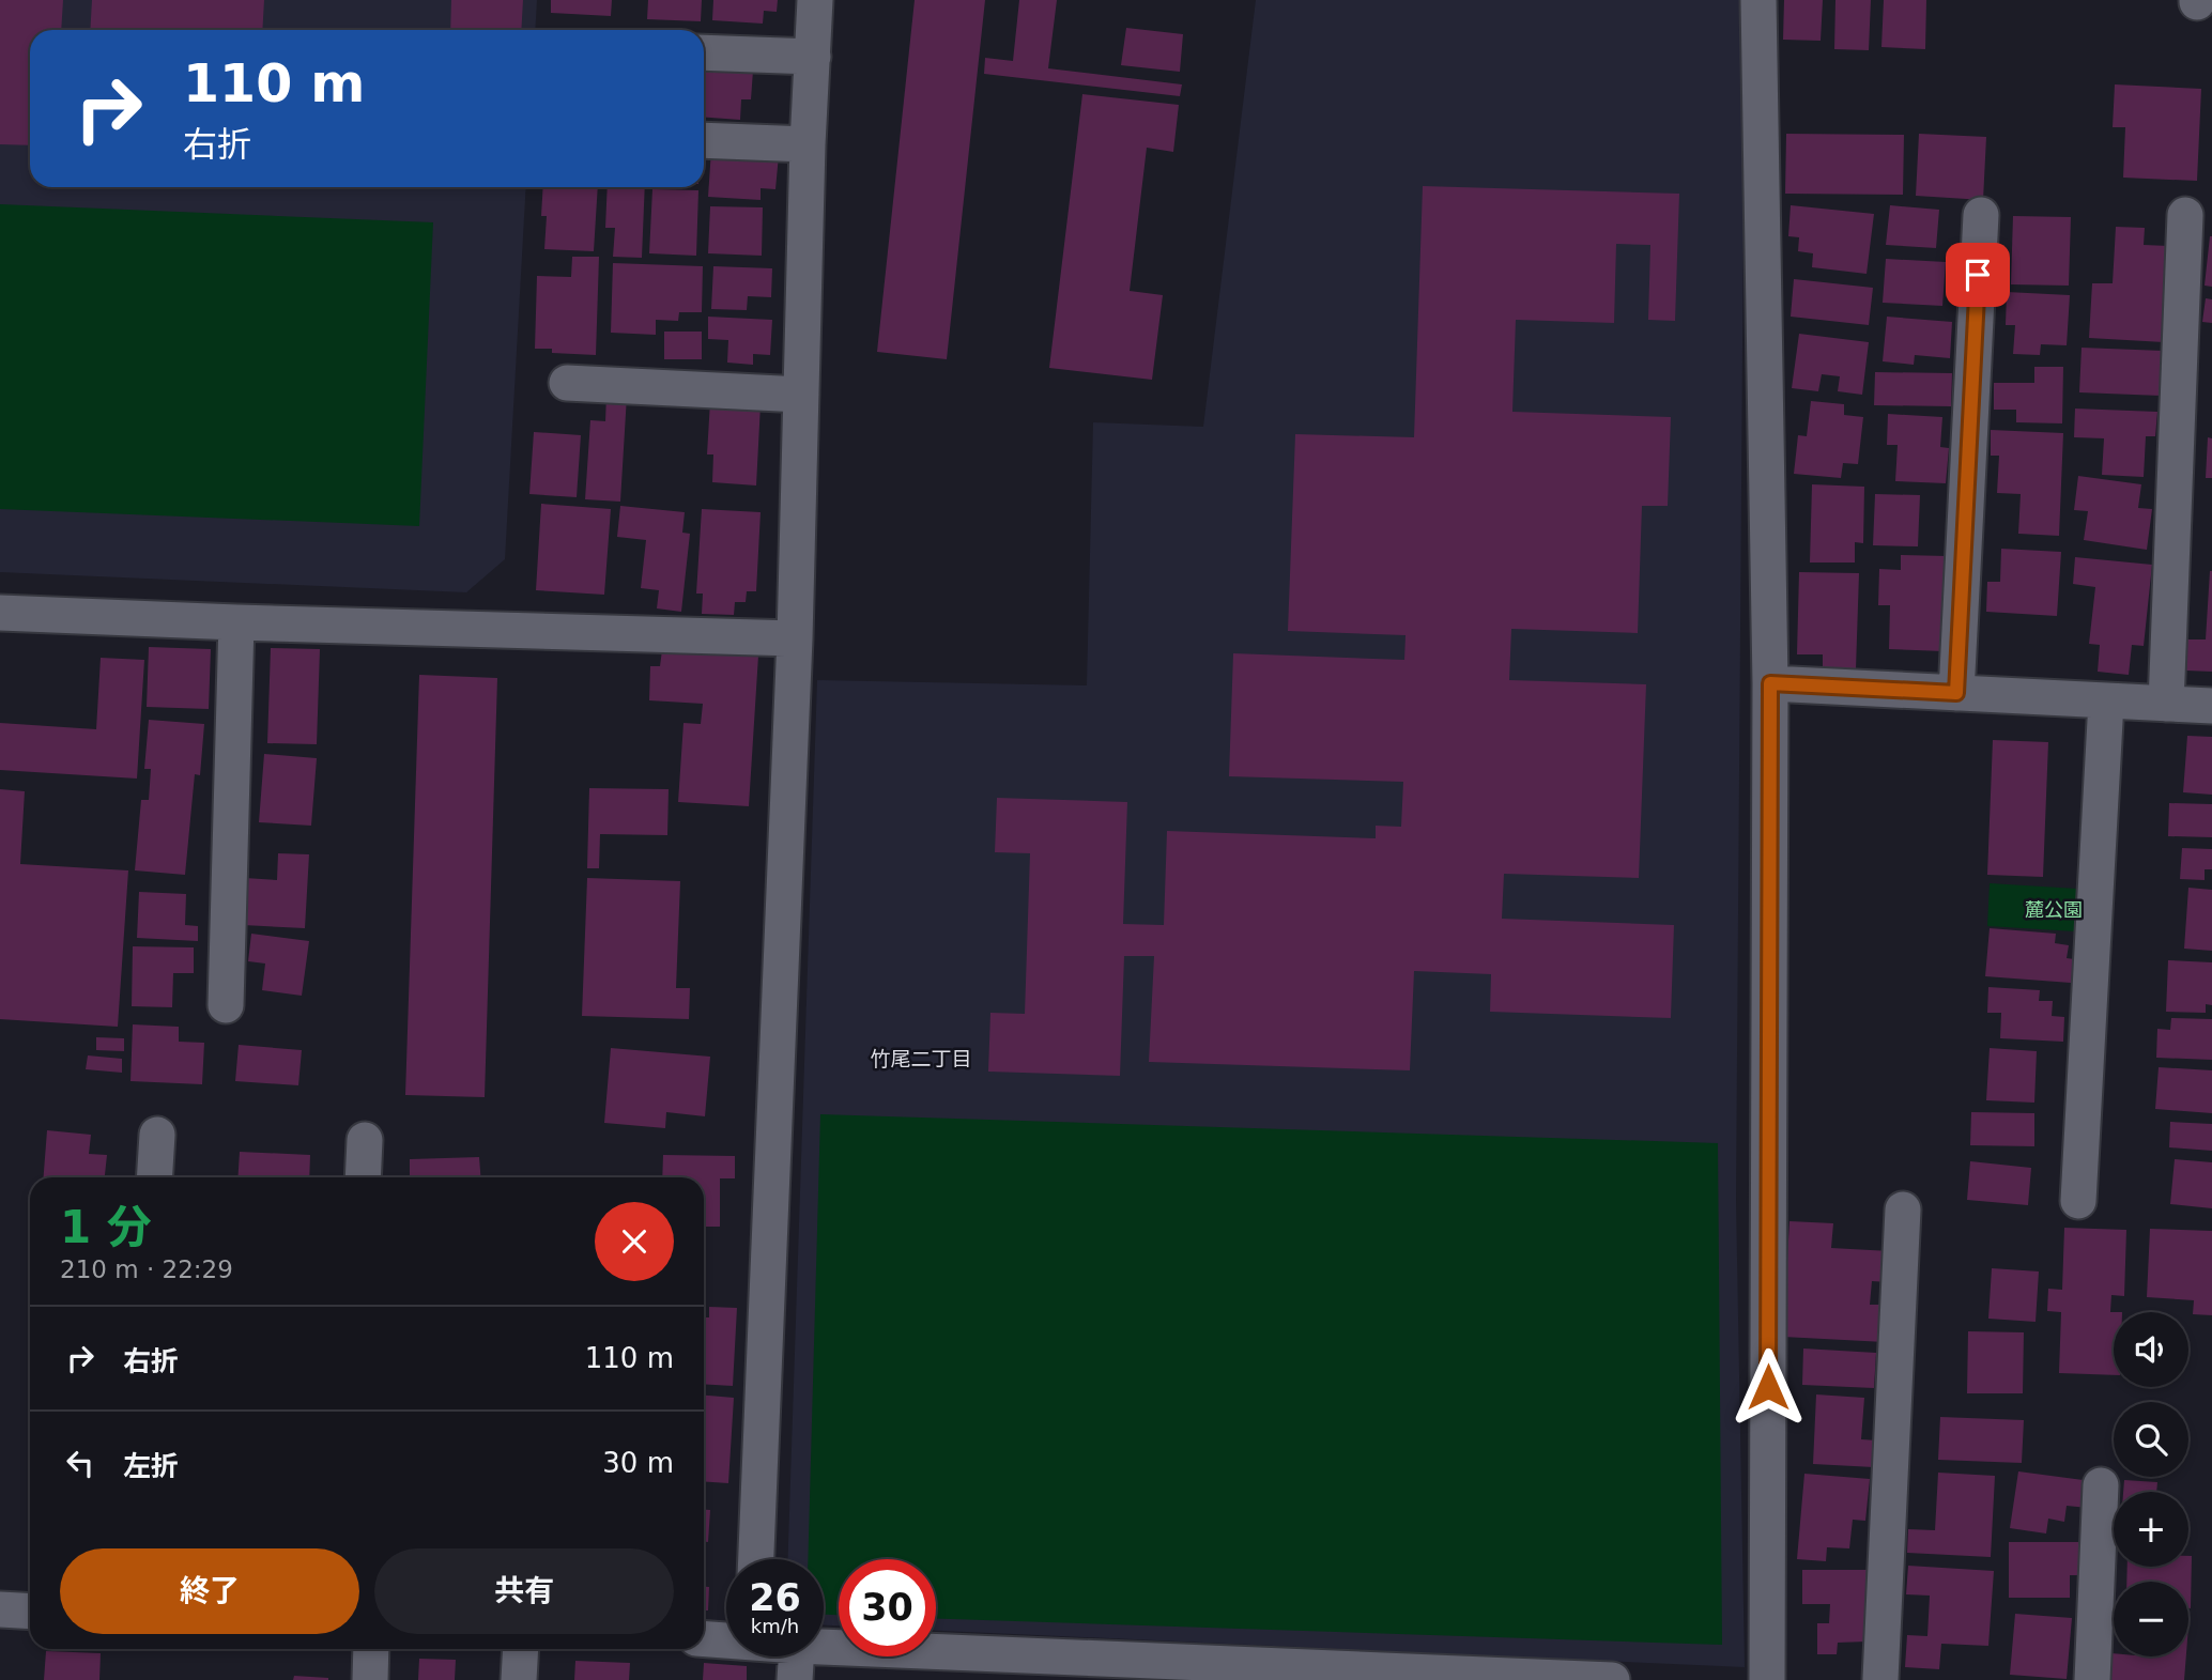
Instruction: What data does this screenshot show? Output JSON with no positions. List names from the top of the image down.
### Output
{
  "districts": ["竹尾二丁目"],
  "parks": ["麓公園"],
  "page": {
    "turn": ["110 m", "右折"],
    "heading": ["1 分", "210 m · 22:29"],
    "list": [
      {
        "name": "右折",
        "value": "110 m"
      },
      {
        "name": "左折",
        "value": "30 m"
      }
    ],
    "map_buttons": ["+", "−"],
    "buttons": ["終了", "共有"],
    "speed": "26 km/h",
    "limit": "30"
  }
}
